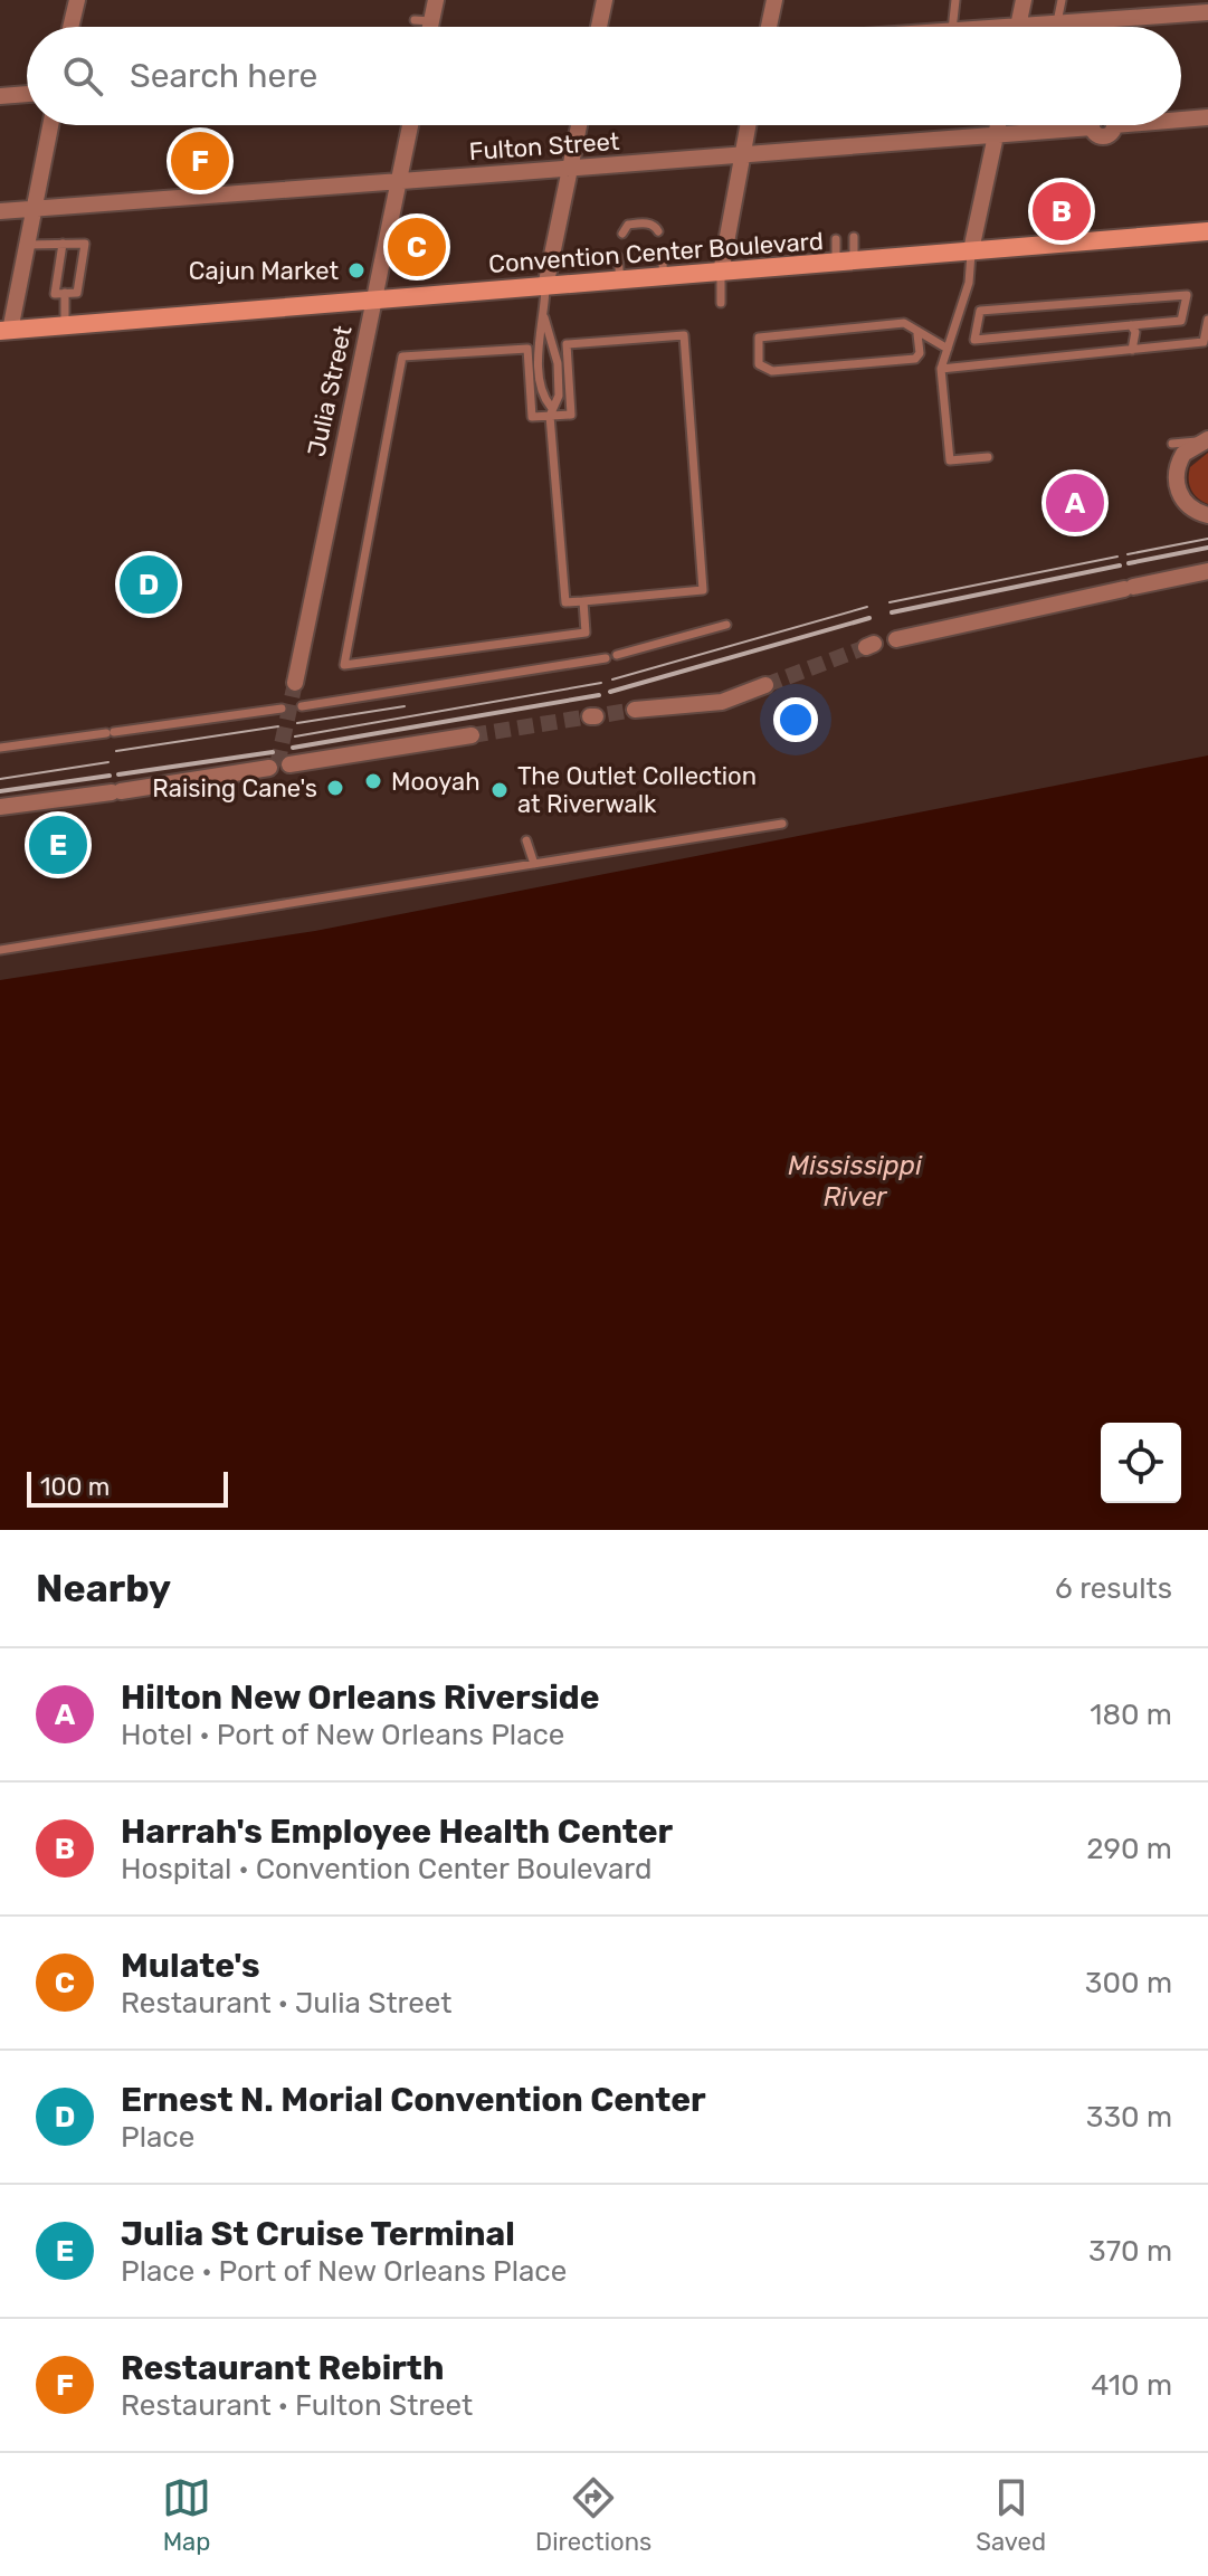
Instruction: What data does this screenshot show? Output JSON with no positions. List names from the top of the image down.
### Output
{
  "streets": {
    "street": ["Fulton Street", "Convention Center Boulevard", "Julia Street"]
  },
  "crossings": [
    ["Fulton Street", "Julia Street"],
    ["Convention Center Boulevard", "Julia Street"]
  ],
  "water": ["Mississippi River"],
  "places": [
    "Cajun Market",
    "Mooyah",
    "Raising Cane's",
    "The Outlet Collection at Riverwalk"
  ],
  "scale_bar": "100 m",
  "page": {
    "search": "Search here",
    "pins": [
      "F",
      "B",
      "C",
      "A",
      "D",
      "E"
    ],
    "scale": "100 m",
    "heading": ["Nearby", "6 results"],
    "list": [
      {
        "mark": "A",
        "name": "Hilton New Orleans Riverside",
        "note": "Hotel · Port of New Orleans Place",
        "value": "180 m"
      },
      {
        "mark": "B",
        "name": "Harrah's Employee Health Center",
        "note": "Hospital · Convention Center Boulevard",
        "value": "290 m"
      },
      {
        "mark": "C",
        "name": "Mulate's",
        "note": "Restaurant · Julia Street",
        "value": "300 m"
      },
      {
        "mark": "D",
        "name": "Ernest N. Morial Convention Center",
        "note": "Place",
        "value": "330 m"
      },
      {
        "mark": "E",
        "name": "Julia St Cruise Terminal",
        "note": "Place · Port of New Orleans Place",
        "value": "370 m"
      },
      {
        "mark": "F",
        "name": "Restaurant Rebirth",
        "note": "Restaurant · Fulton Street",
        "value": "410 m"
      }
    ],
    "nav": ["Map", "Directions", "Saved"]
  }
}
